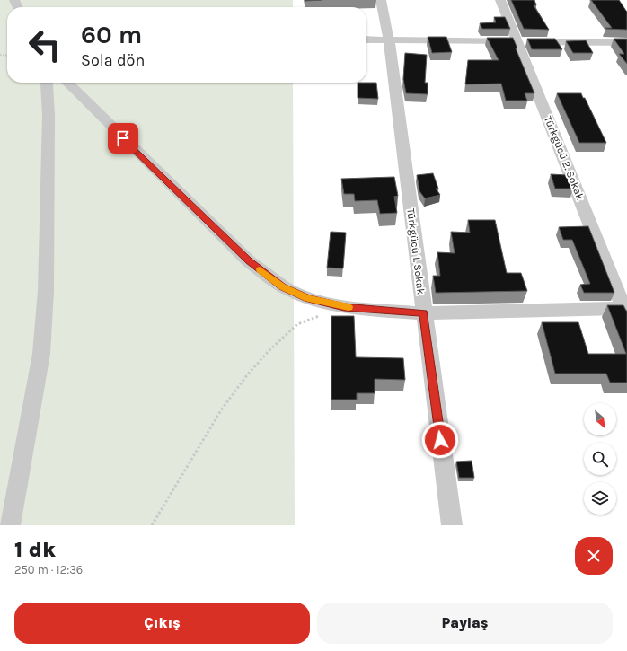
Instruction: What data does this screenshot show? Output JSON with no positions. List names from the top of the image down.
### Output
{
  "streets": {
    "street": ["Türkgücü 2. Sokak", "Türkgücü 1. Sokak"]
  },
  "north": "bottom right",
  "page": {
    "turn": ["60 m", "Sola dön"],
    "heading": ["1 dk", "250 m · 12:36"],
    "buttons": ["Çıkış", "Paylaş"]
  }
}
